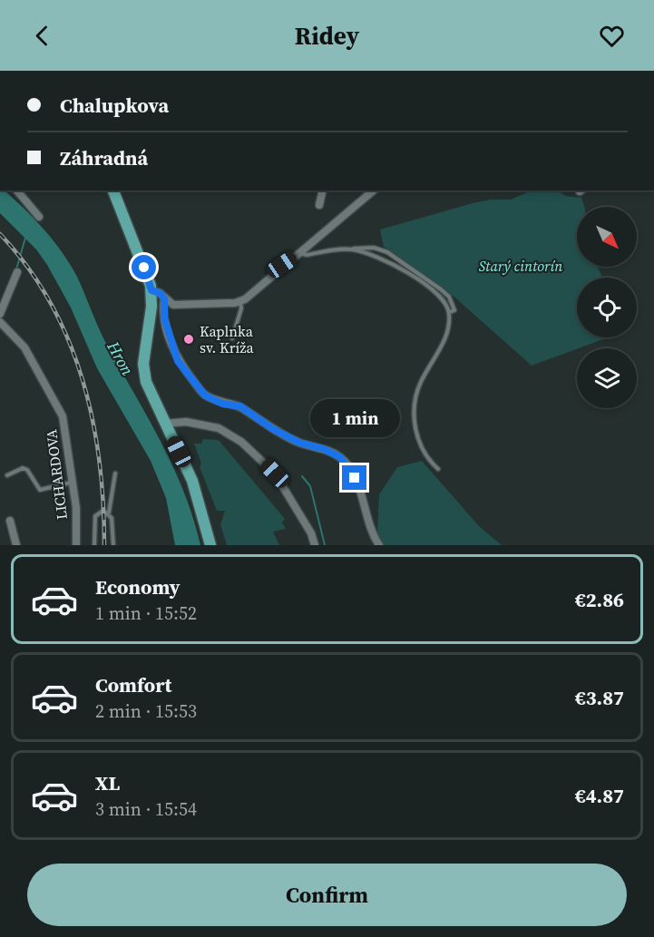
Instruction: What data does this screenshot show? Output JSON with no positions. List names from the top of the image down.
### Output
{
  "streets": {
    "street": ["LICHARDOVA"]
  },
  "water": ["Hron"],
  "parks": ["Starý cintorín"],
  "places": ["Kaplnka sv. Kríža"],
  "north": "bottom right",
  "page": {
    "header": "Ridey",
    "banner": ["Chalupkova", "Záhradná"],
    "bubble": "1 min",
    "list": [
      {
        "name": "Economy",
        "note": "1 min · 15:52",
        "value": "€2.86"
      },
      {
        "name": "Comfort",
        "note": "2 min · 15:53",
        "value": "€3.87"
      },
      {
        "name": "XL",
        "note": "3 min · 15:54",
        "value": "€4.87"
      }
    ],
    "buttons": "Confirm"
  }
}
